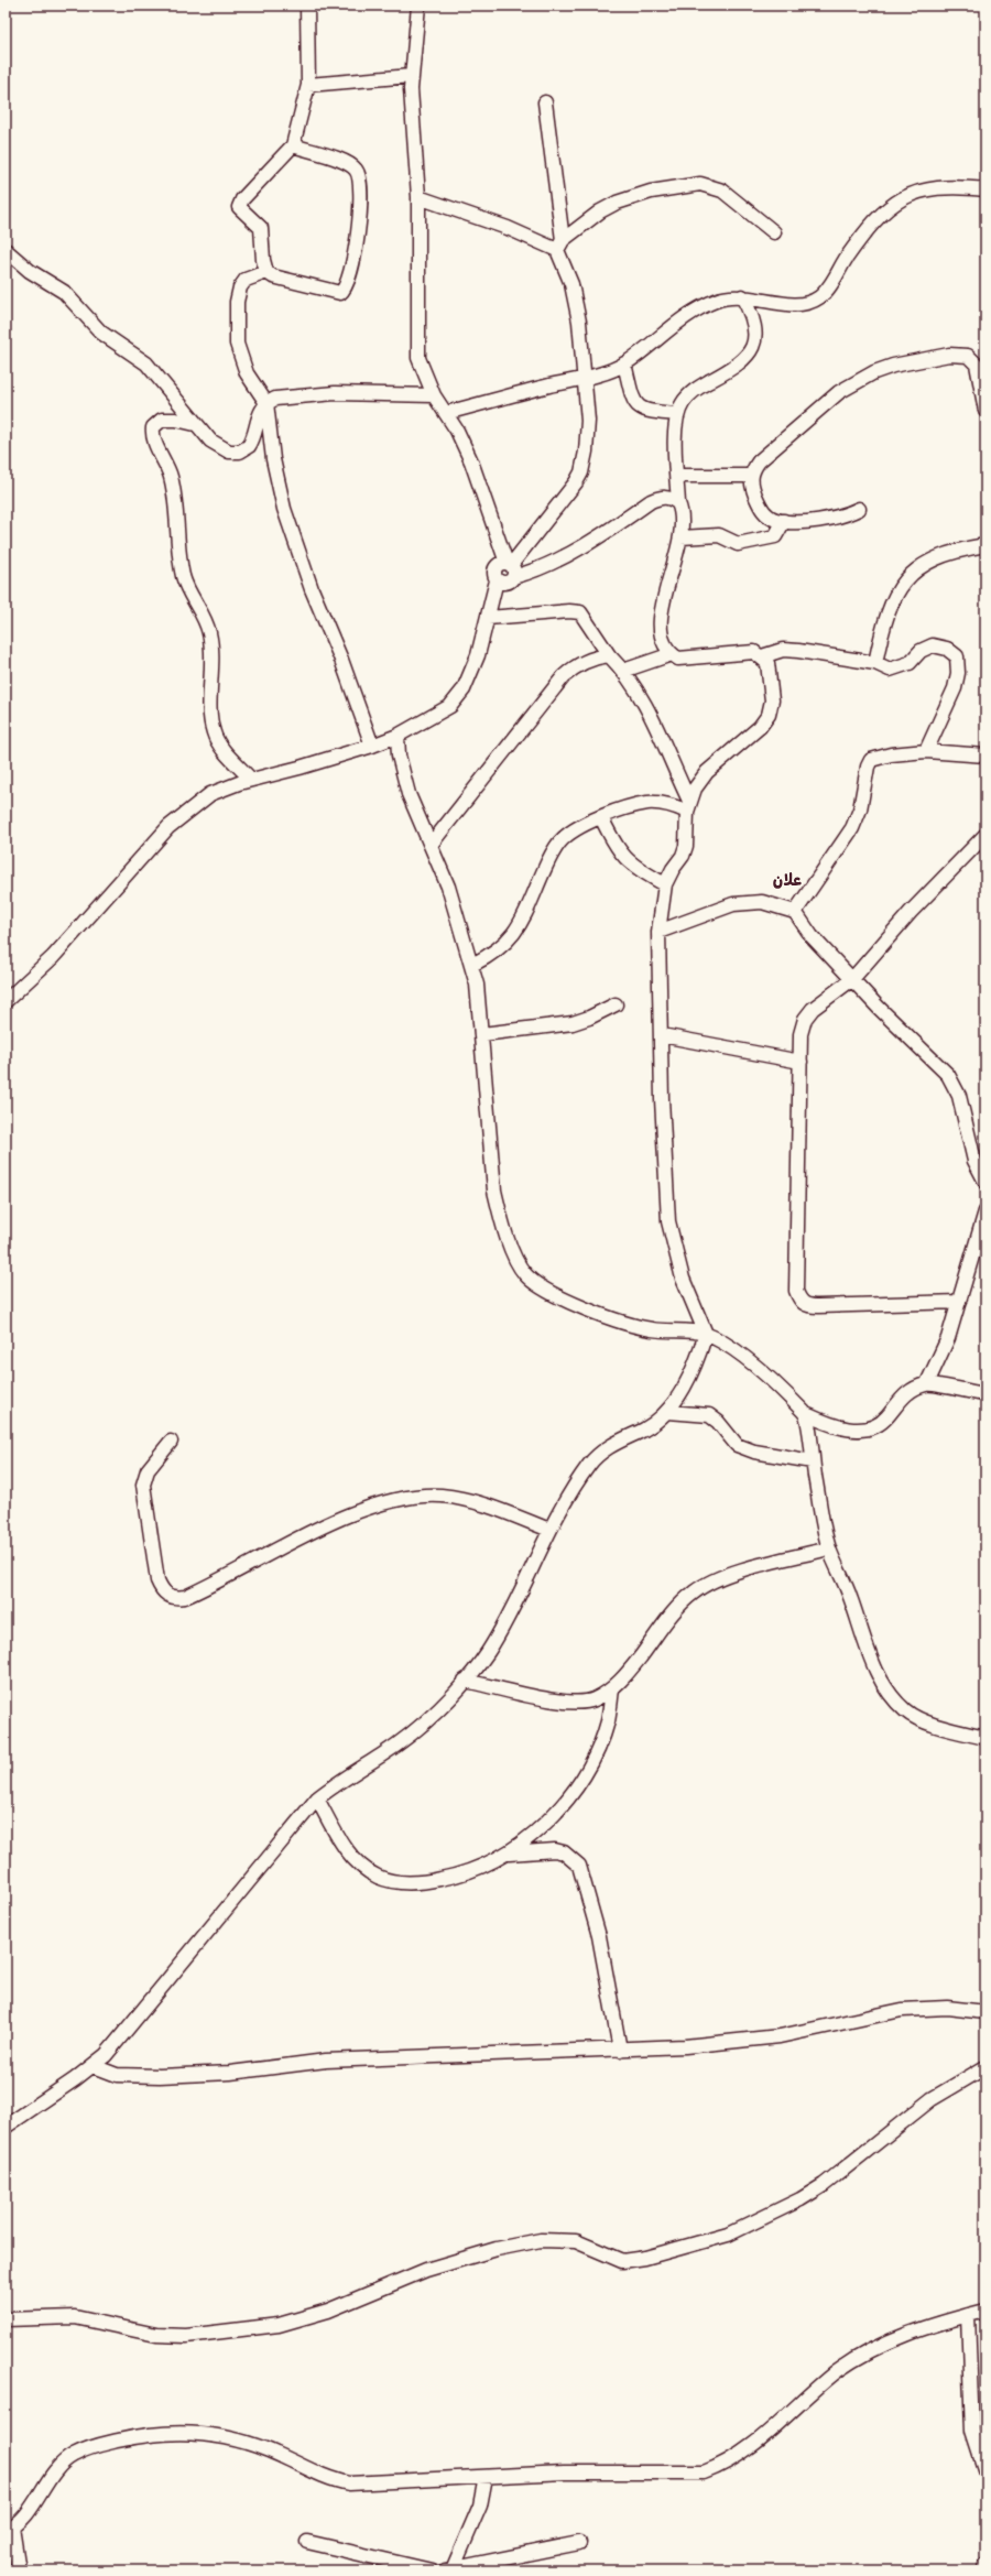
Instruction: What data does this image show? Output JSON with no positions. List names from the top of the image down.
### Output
{
  "districts": ["علان"]
}
